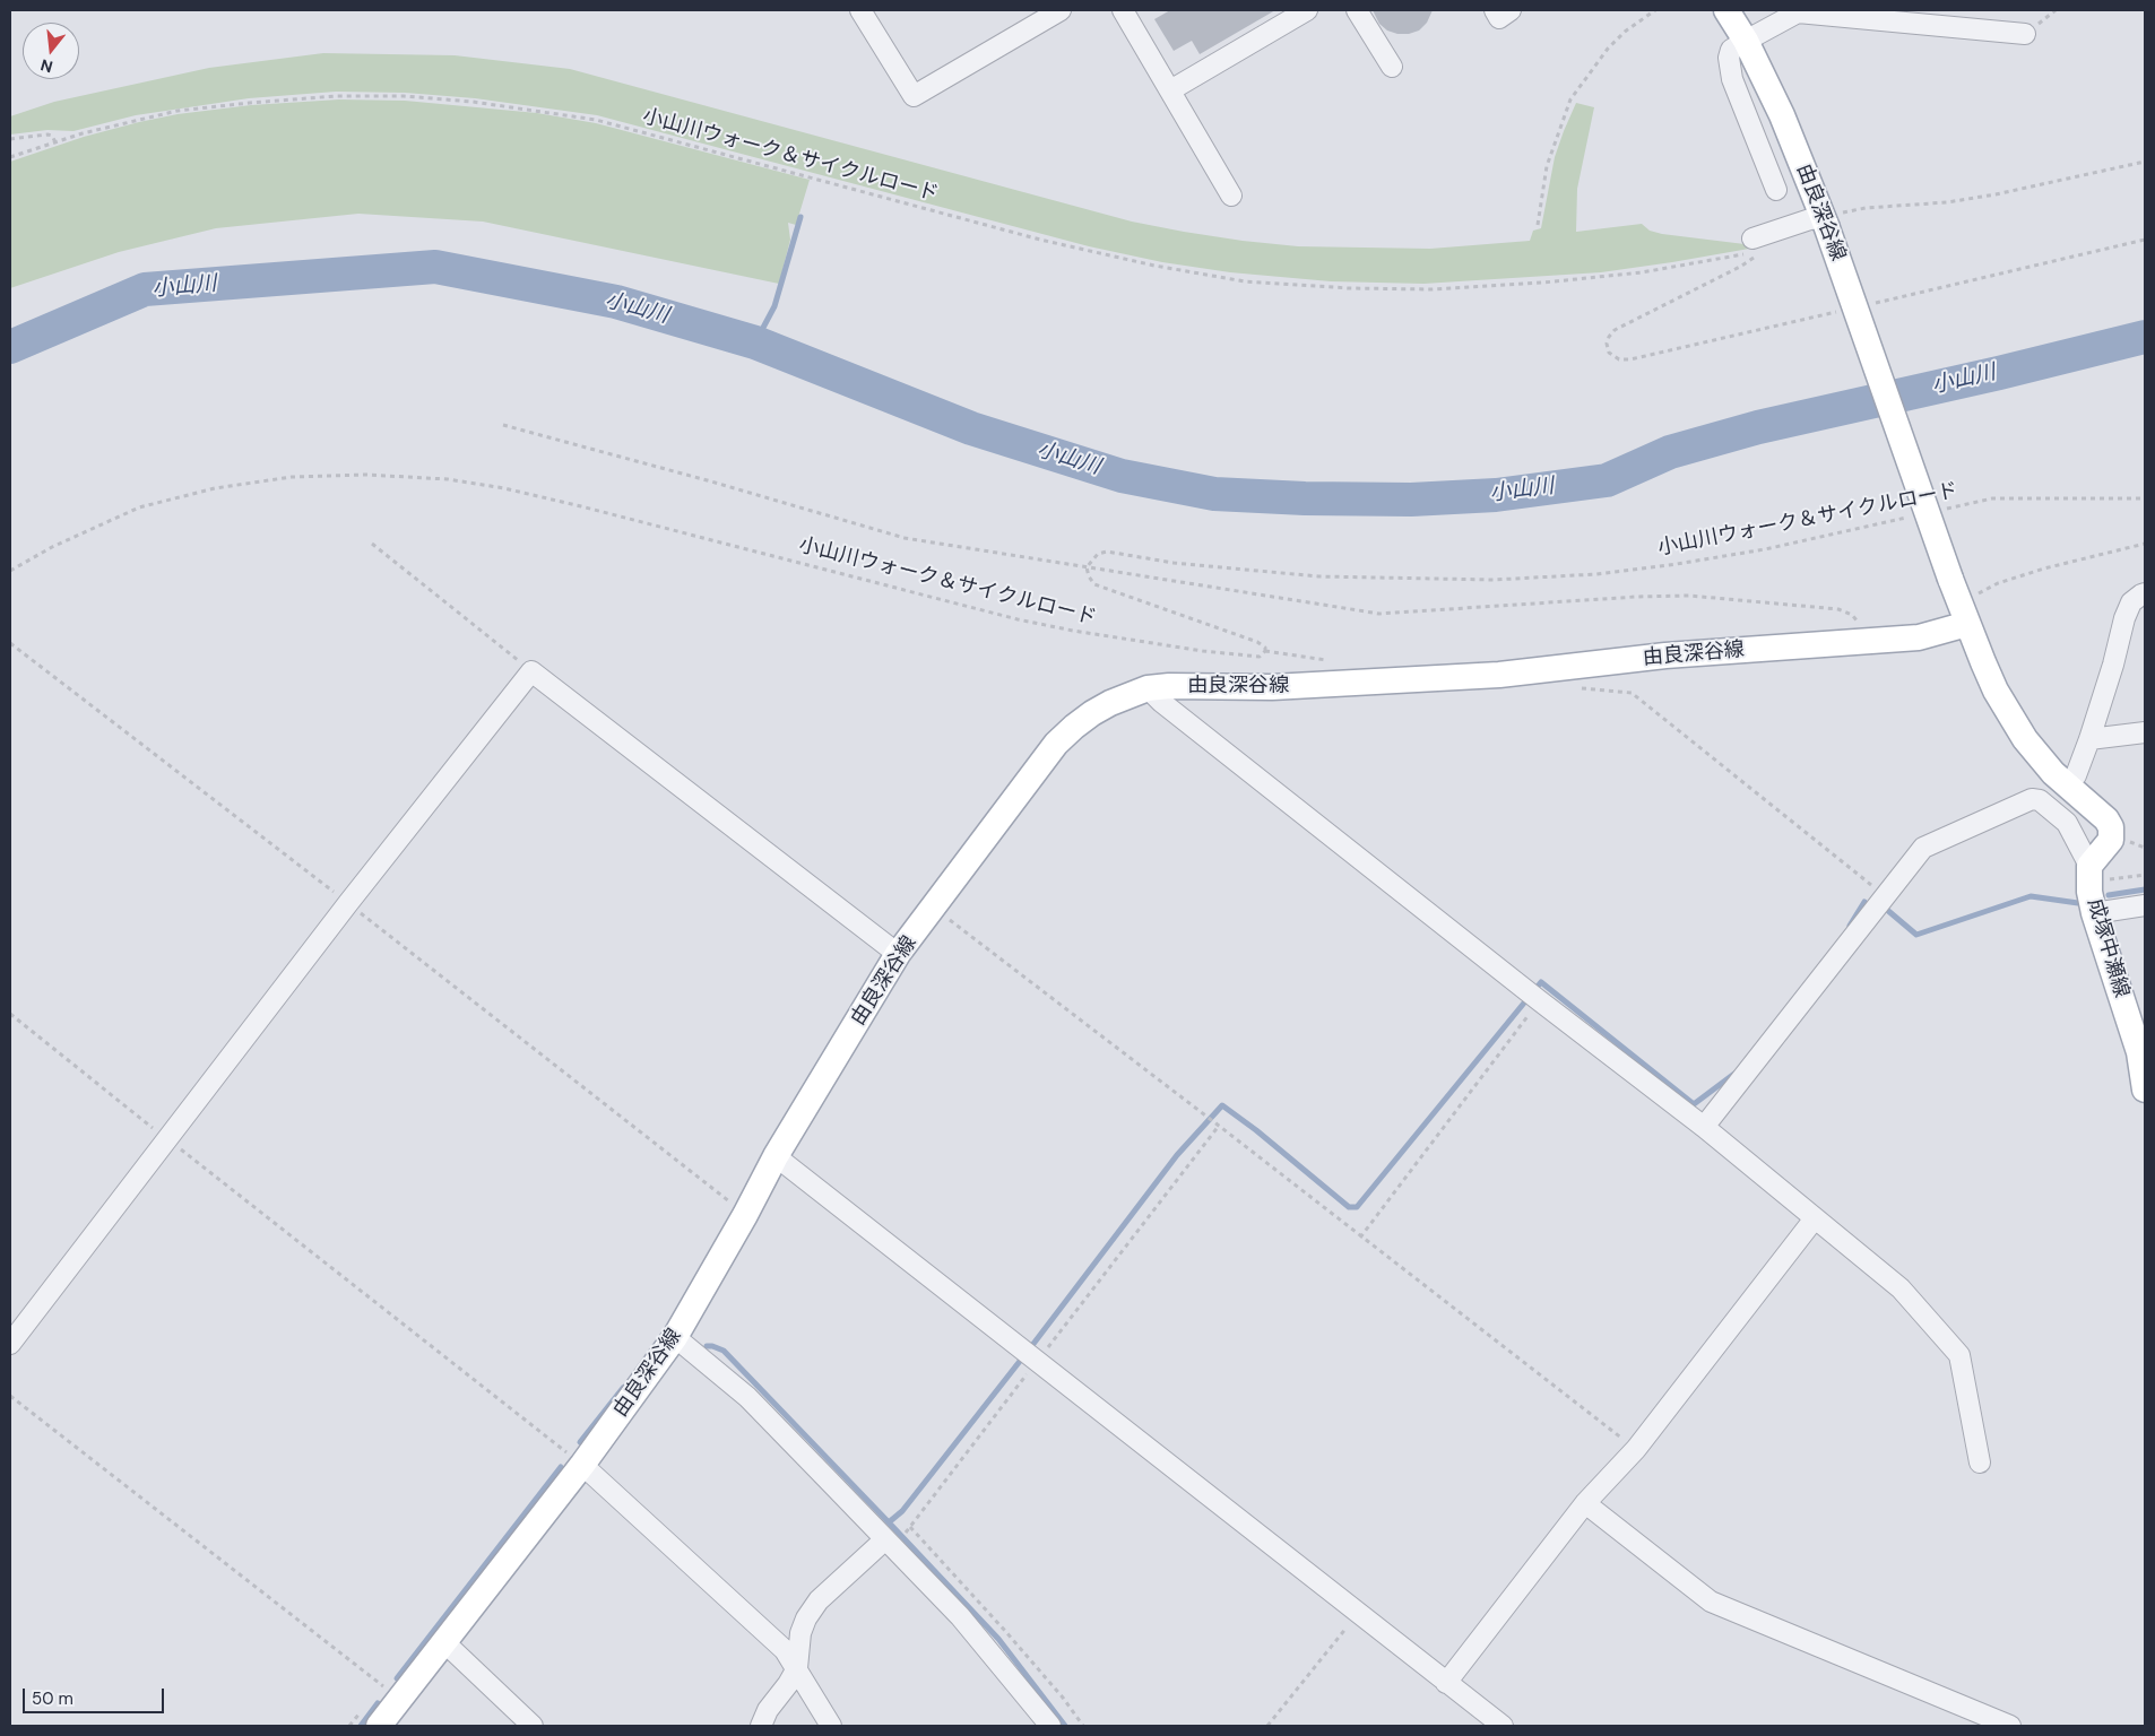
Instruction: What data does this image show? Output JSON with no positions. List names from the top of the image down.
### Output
{
  "streets": {
    "main road": ["由良深谷線", "成塚中瀬線"],
    "path": ["小山川ウォーク＆サイクルロード"]
  },
  "water": ["小山川"],
  "scale_bar": "50 m",
  "north": "bottom"
}
